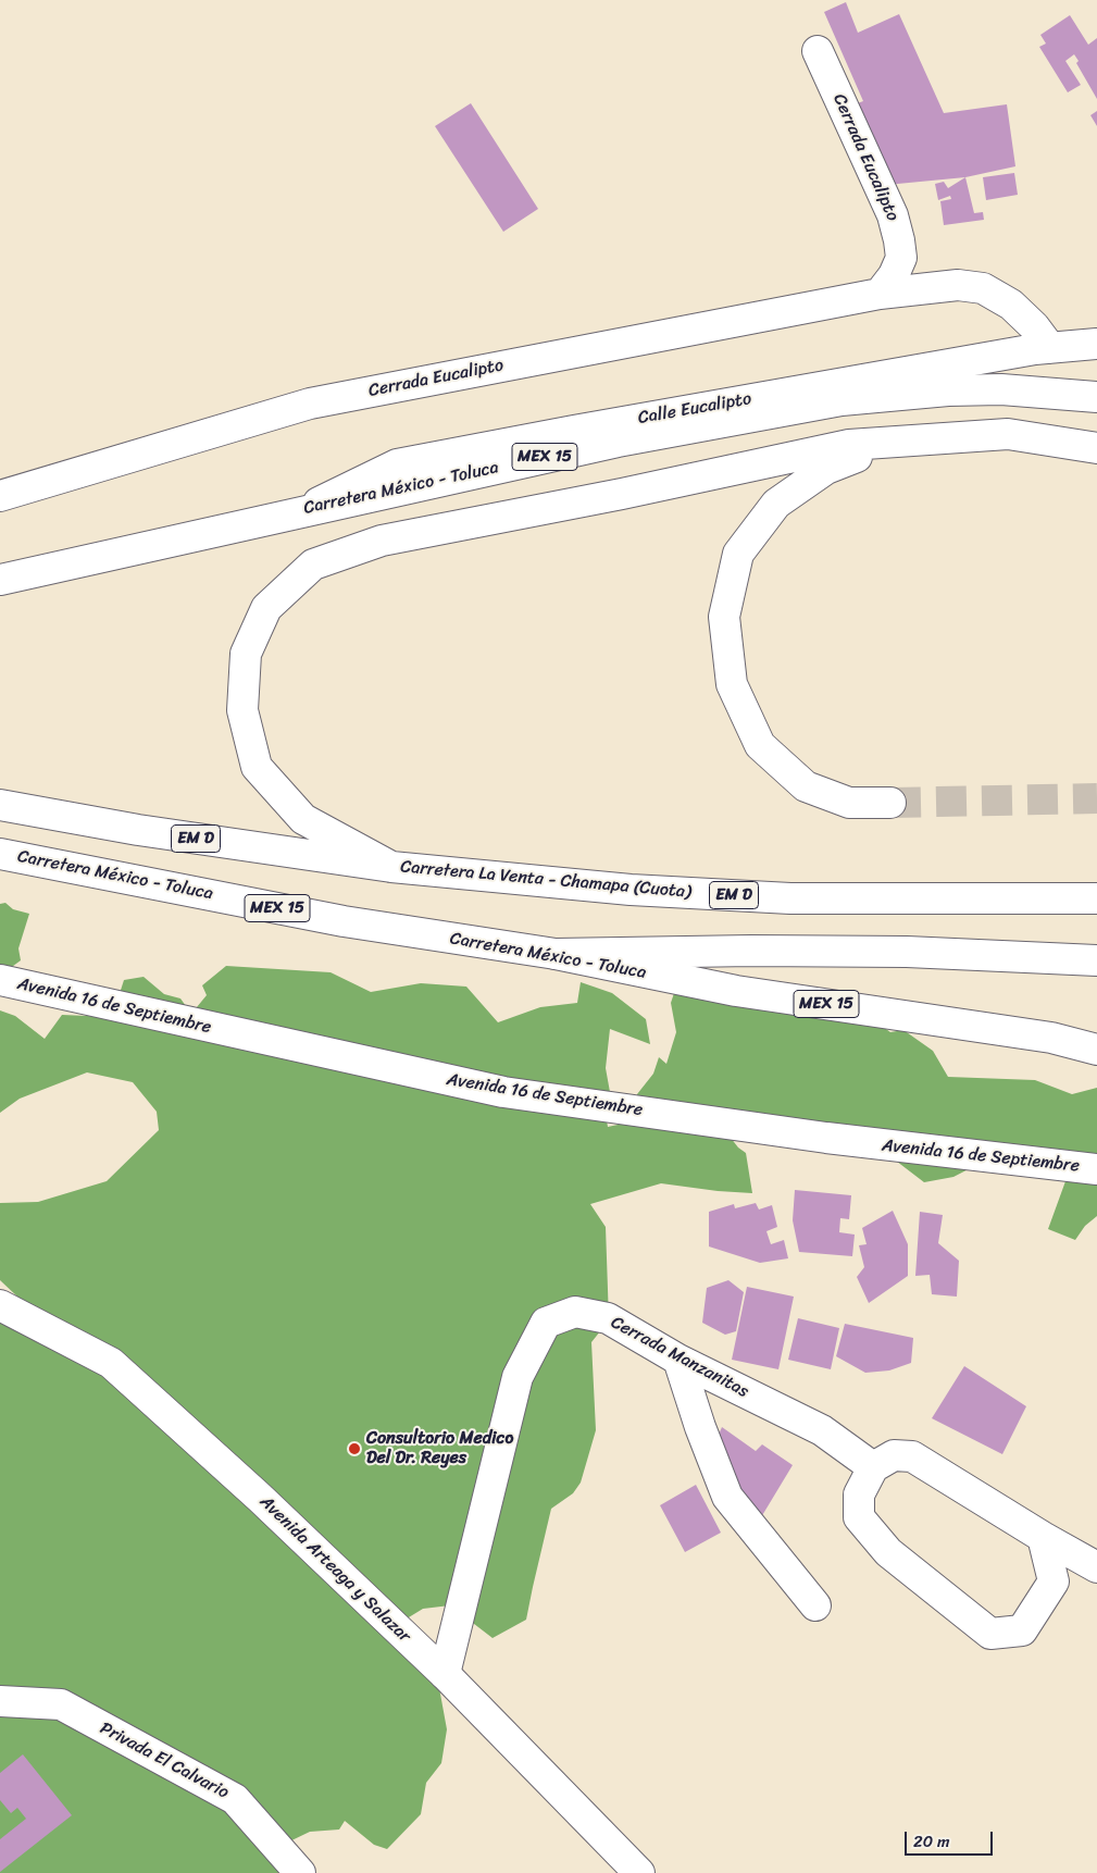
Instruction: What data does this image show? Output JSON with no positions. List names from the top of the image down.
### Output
{
  "streets": {
    "main road": [
      "Cerrada Eucalipto",
      "Calle Eucalipto",
      "MEX 15",
      "Carretera México - Toluca",
      "EM D",
      "Carretera La Venta - Chamapa (Cuota)",
      "Avenida 16 de Septiembre",
      "Cerrada Manzanitas",
      "Avenida Arteaga y Salazar",
      "Privada El Calvario"
    ]
  },
  "crossings": [
    ["Cerrada Eucalipto", "Calle Eucalipto"],
    ["Calle Eucalipto", "Carretera México - Toluca"],
    ["Cerrada Manzanitas", "Avenida Arteaga y Salazar"]
  ],
  "places": ["Consultorio Medico Del Dr. Reyes"],
  "scale_bar": "20 m"
}
